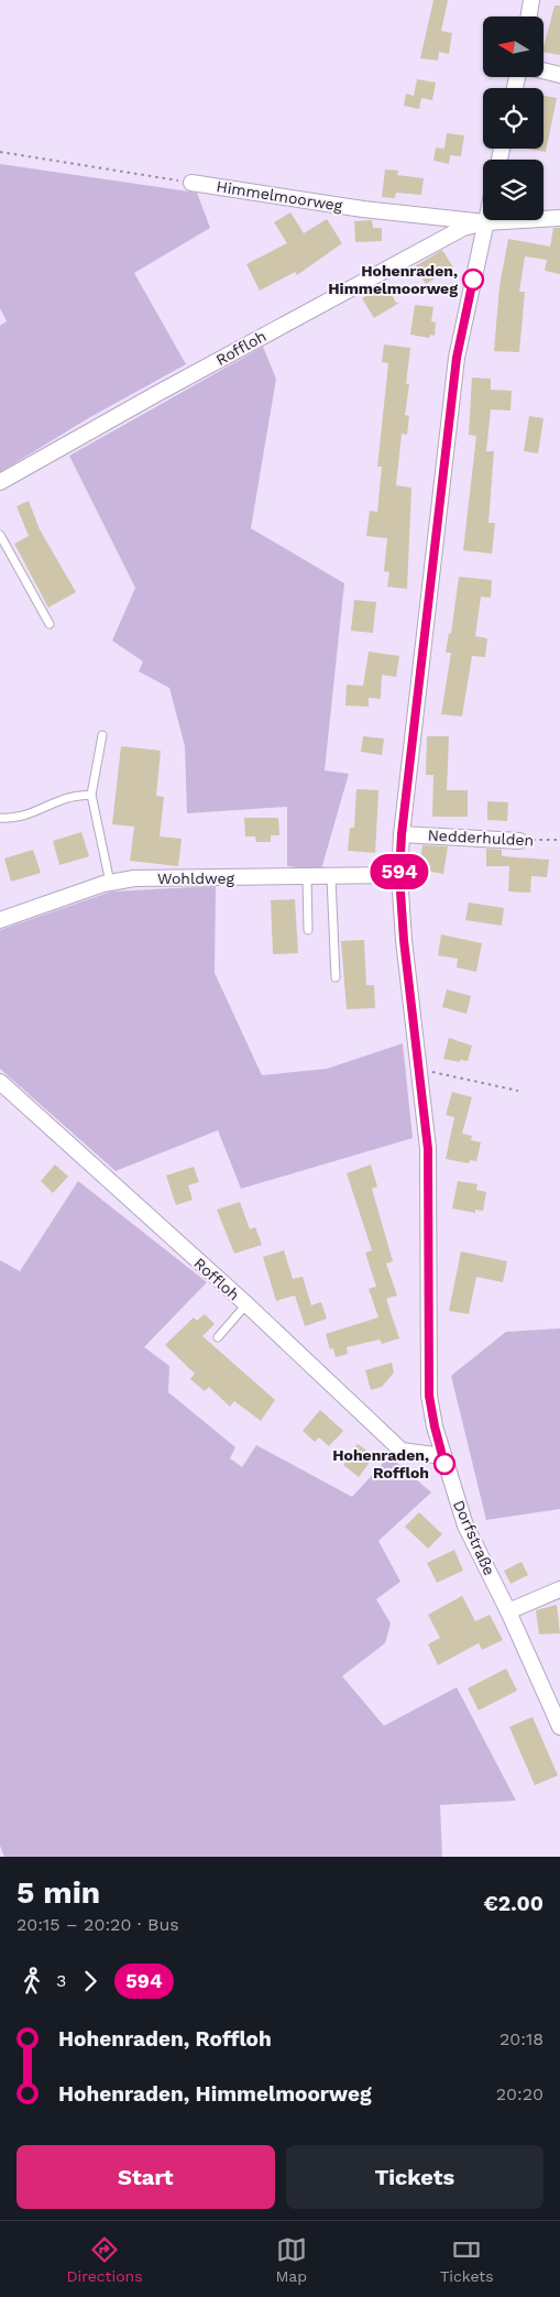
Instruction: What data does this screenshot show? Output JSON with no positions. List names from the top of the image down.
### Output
{
  "streets": {
    "street": [
      "Himmelmoorweg",
      "Roffloh",
      "Nedderhulden",
      "Wohldweg",
      "Dorfstraße"
    ]
  },
  "crossings": [
    ["Himmelmoorweg", "Roffloh"],
    ["Himmelmoorweg", "Dorfstraße"],
    ["Roffloh", "Dorfstraße"],
    ["Nedderhulden", "Dorfstraße"],
    ["Wohldweg", "Dorfstraße"]
  ],
  "places": ["Hohenraden, Himmelmoorweg", "Hohenraden, Roffloh"],
  "lines": ["bus line 594"],
  "north": "left",
  "page": {
    "on_map": "594",
    "heading": ["5 min", "20:15 – 20:20 · Bus", "€2.00"],
    "legs": ["3", "594"],
    "list": [
      {
        "name": "Hohenraden, Roffloh",
        "value": "20:18"
      },
      {
        "name": "Hohenraden, Himmelmoorweg",
        "value": "20:20"
      }
    ],
    "buttons": ["Start", "Tickets"],
    "tabs": ["Directions", "Map", "Tickets"]
  }
}
